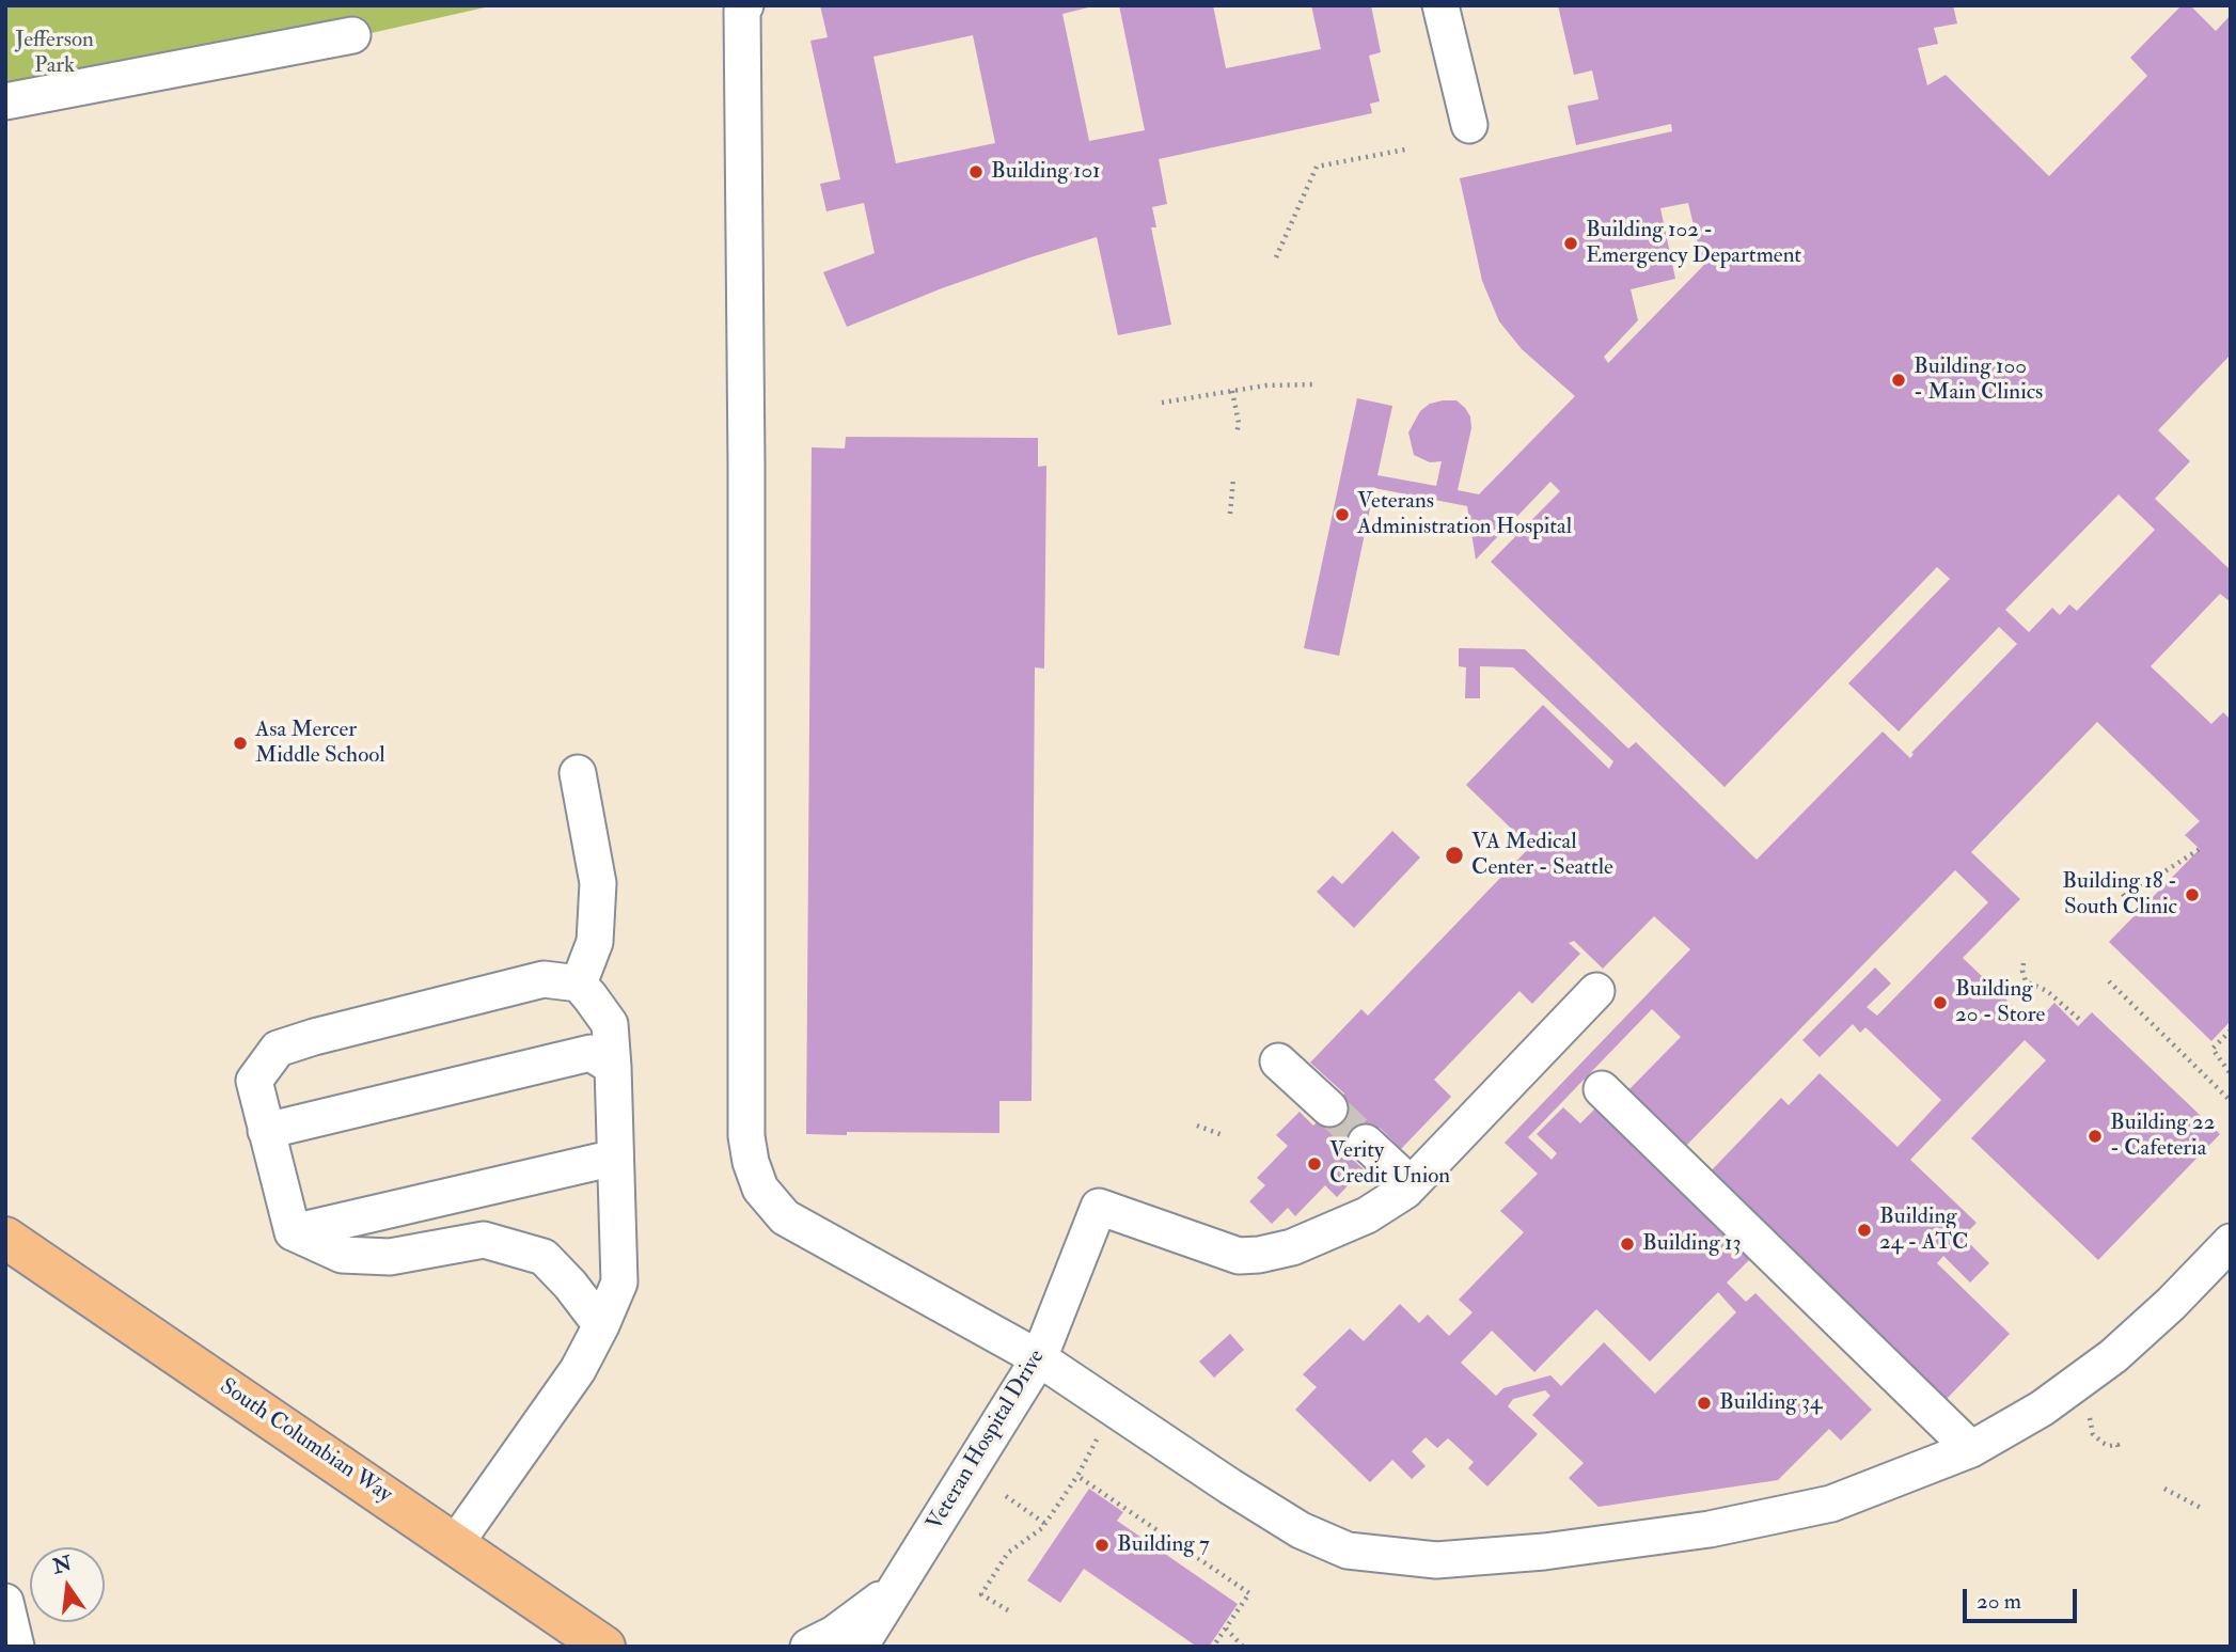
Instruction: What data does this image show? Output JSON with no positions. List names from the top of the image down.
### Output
{
  "streets": {
    "main road": ["South Columbian Way"],
    "street": ["Veteran Hospital Drive"]
  },
  "parks": ["Jefferson Park"],
  "places": [
    "Building 101",
    "Building 102 - Emergency Department",
    "Building 100 - Main Clinics",
    "Veterans Administration Hospital",
    "Asa Mercer Middle School",
    "VA Medical Center - Seattle",
    "Building 18 - South Clinic",
    "Building 20 - Store",
    "Building 22 - Cafeteria",
    "Verity Credit Union",
    "Building 24 - ATC",
    "Building 13",
    "Building 34",
    "Building 7"
  ],
  "scale_bar": "20 m",
  "north": "top"
}
